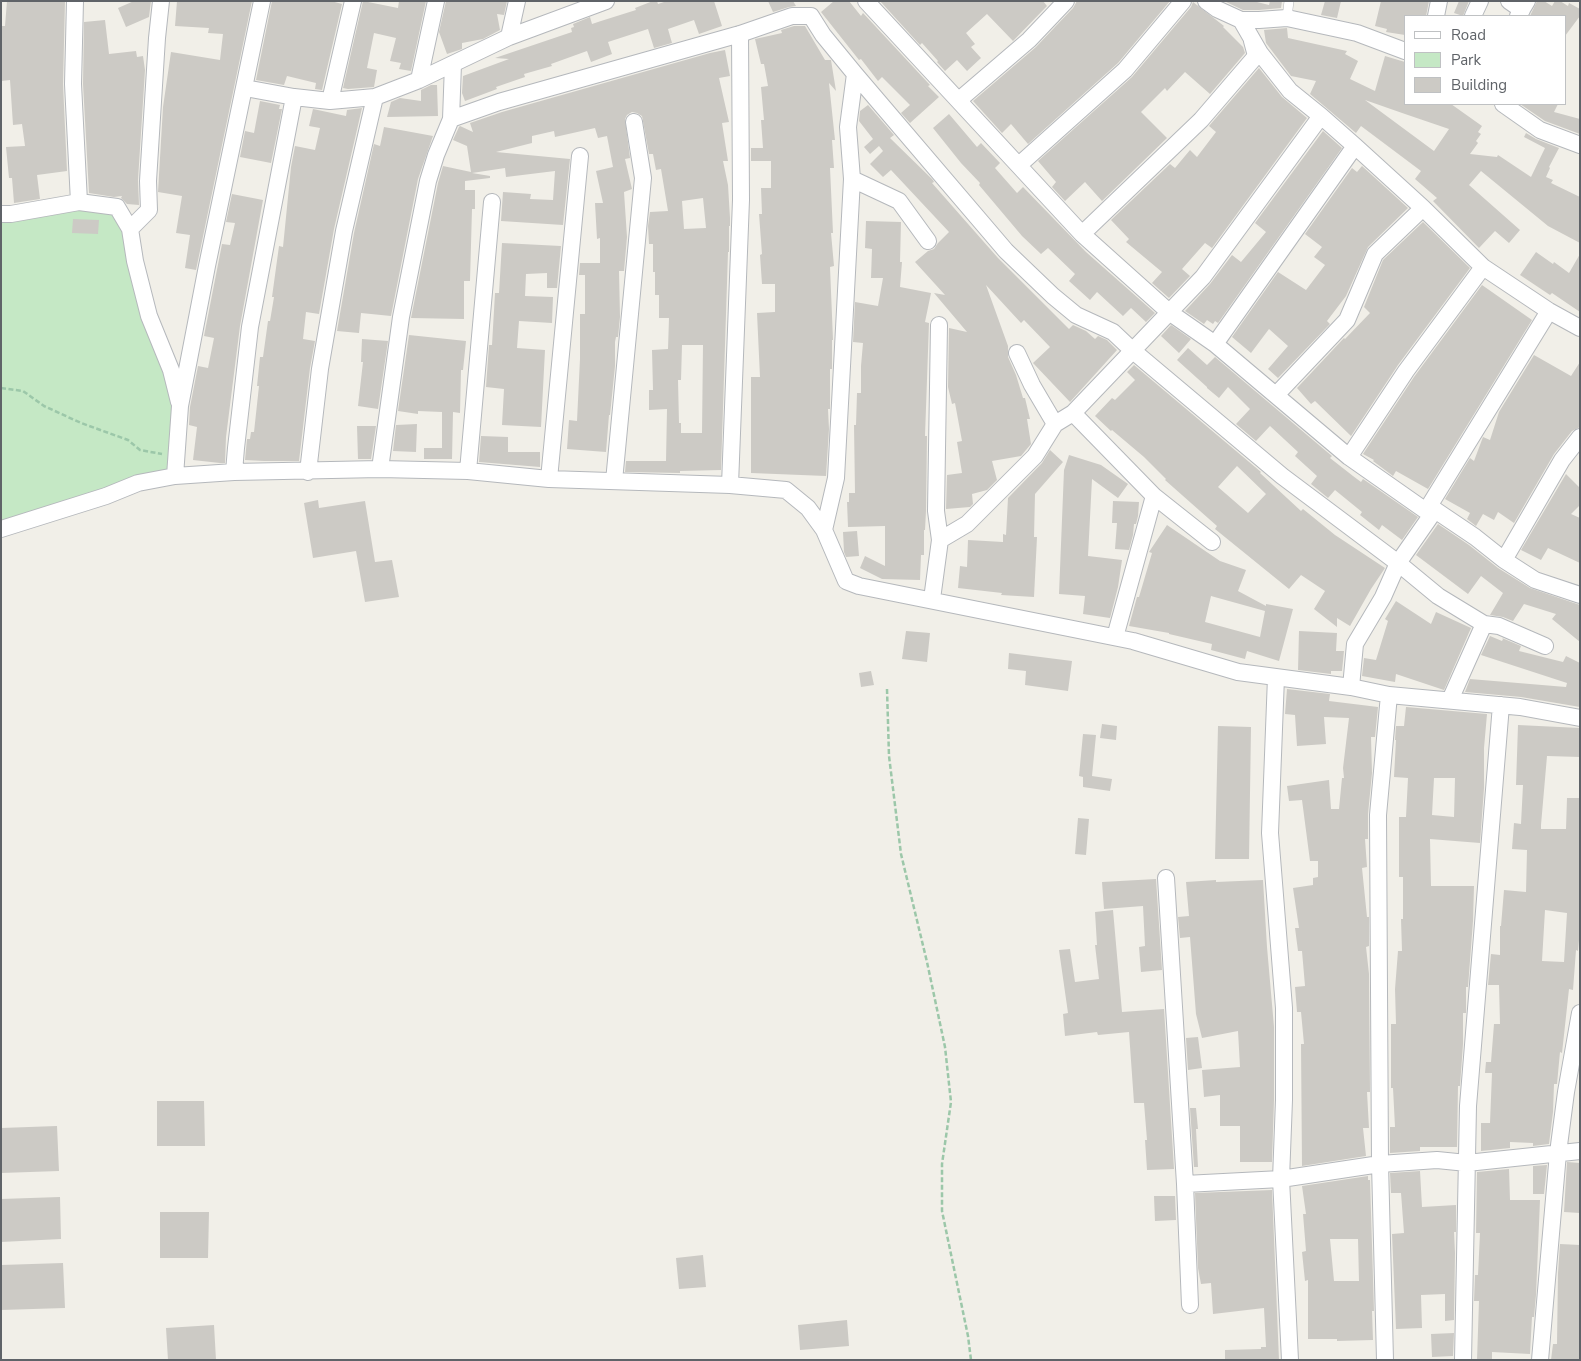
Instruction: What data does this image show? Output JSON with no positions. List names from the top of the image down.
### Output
{
  "legend": ["Road", "Park", "Building"]
}
